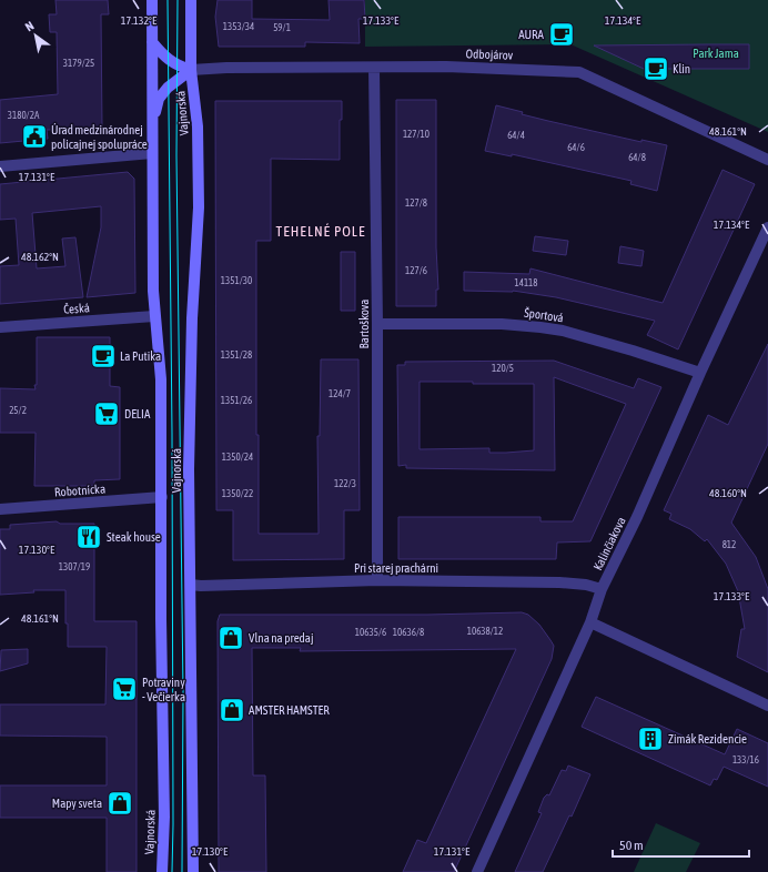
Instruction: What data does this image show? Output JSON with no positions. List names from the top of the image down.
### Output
{
  "streets": {
    "main road": ["Vajnorská"],
    "street": [
      "Odbojárov",
      "Česká",
      "Športová",
      "Bartoškova",
      "Robotnícka",
      "Kalinčiakova",
      "Pri starej prachárni"
    ]
  },
  "crossings": [
    ["Odbojárov", "Vajnorská"],
    ["Odbojárov", "Bartoškova"],
    ["Vajnorská", "Česká"],
    ["Vajnorská", "Robotnícka"],
    ["Vajnorská", "Pri starej prachárni"],
    ["Športová", "Bartoškova"],
    ["Športová", "Kalinčiakova"],
    ["Bartoškova", "Pri starej prachárni"],
    ["Kalinčiakova", "Pri starej prachárni"]
  ],
  "districts": ["TEHELNÉ POLE"],
  "parks": ["Park Jama"],
  "places": {
    "cafe": ["AURA", "Klin", "La Putika"],
    "public building": ["Úrad medzinárodnej policajnej spolupráce"],
    "supermarket": ["DELIA", "Potraviny - Večierka"],
    "restaurant": ["Steak house"],
    "shop": ["Vlna na predaj", "AMSTER HAMSTER", "Mapy sveta"],
    "building": ["Zimák Rezidencie"]
  },
  "house_numbers": [
    "1353/34",
    "59/1",
    "3179/25",
    "3180/2A",
    "127/10",
    "64/4",
    "64/6",
    "64/8",
    "127/8",
    "127/6",
    "1351/30",
    "14118",
    "1351/28",
    "120/5",
    "124/7",
    "1351/26",
    "25/2",
    "1350/24",
    "122/3",
    "1350/22",
    "812",
    "1307/19",
    "10638/12",
    "10635/6",
    "10636/8",
    "133/16"
  ],
  "scale_bar": "50 m",
  "north": "top left",
  "coordinates": [
    "17.132°E",
    "17.133°E",
    "17.134°E",
    "48.161°N",
    "17.131°E",
    "48.162°N",
    "48.160°N",
    "17.130°E"
  ]
}
